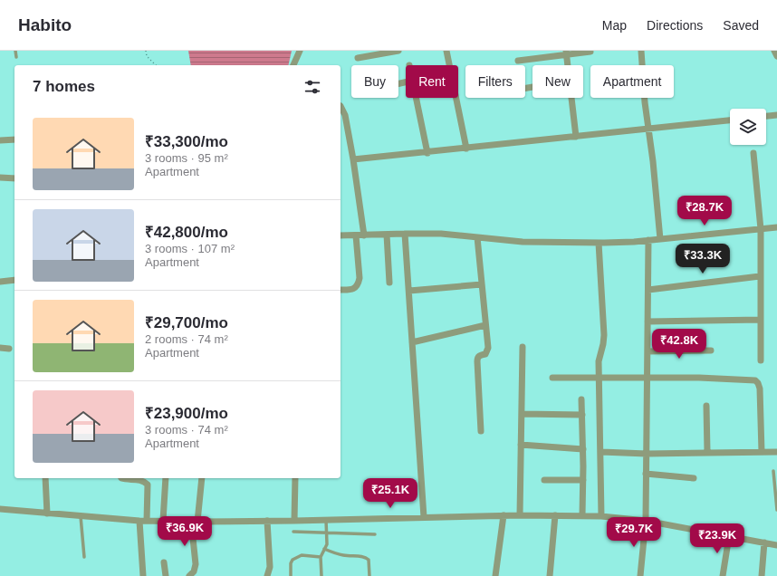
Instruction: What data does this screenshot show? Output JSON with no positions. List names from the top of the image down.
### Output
{
  "page": {
    "header": "Habito",
    "nav": ["Map", "Directions", "Saved"],
    "chip": [
      "Buy",
      "Rent",
      "Filters",
      "New",
      "Apartment"
    ],
    "heading": "7 homes",
    "list": [
      {
        "name": "₹33,300/mo",
        "note": "3 rooms · 95 m² · Apartment"
      },
      {
        "name": "₹42,800/mo",
        "note": "3 rooms · 107 m² · Apartment"
      },
      {
        "name": "₹29,700/mo",
        "note": "2 rooms · 74 m² · Apartment"
      },
      {
        "name": "₹23,900/mo",
        "note": "3 rooms · 74 m² · Apartment"
      }
    ],
    "price": [
      "₹28.7K",
      "₹33.3K",
      "₹42.8K",
      "₹25.1K",
      "₹36.9K",
      "₹29.7K",
      "₹23.9K"
    ]
  }
}
